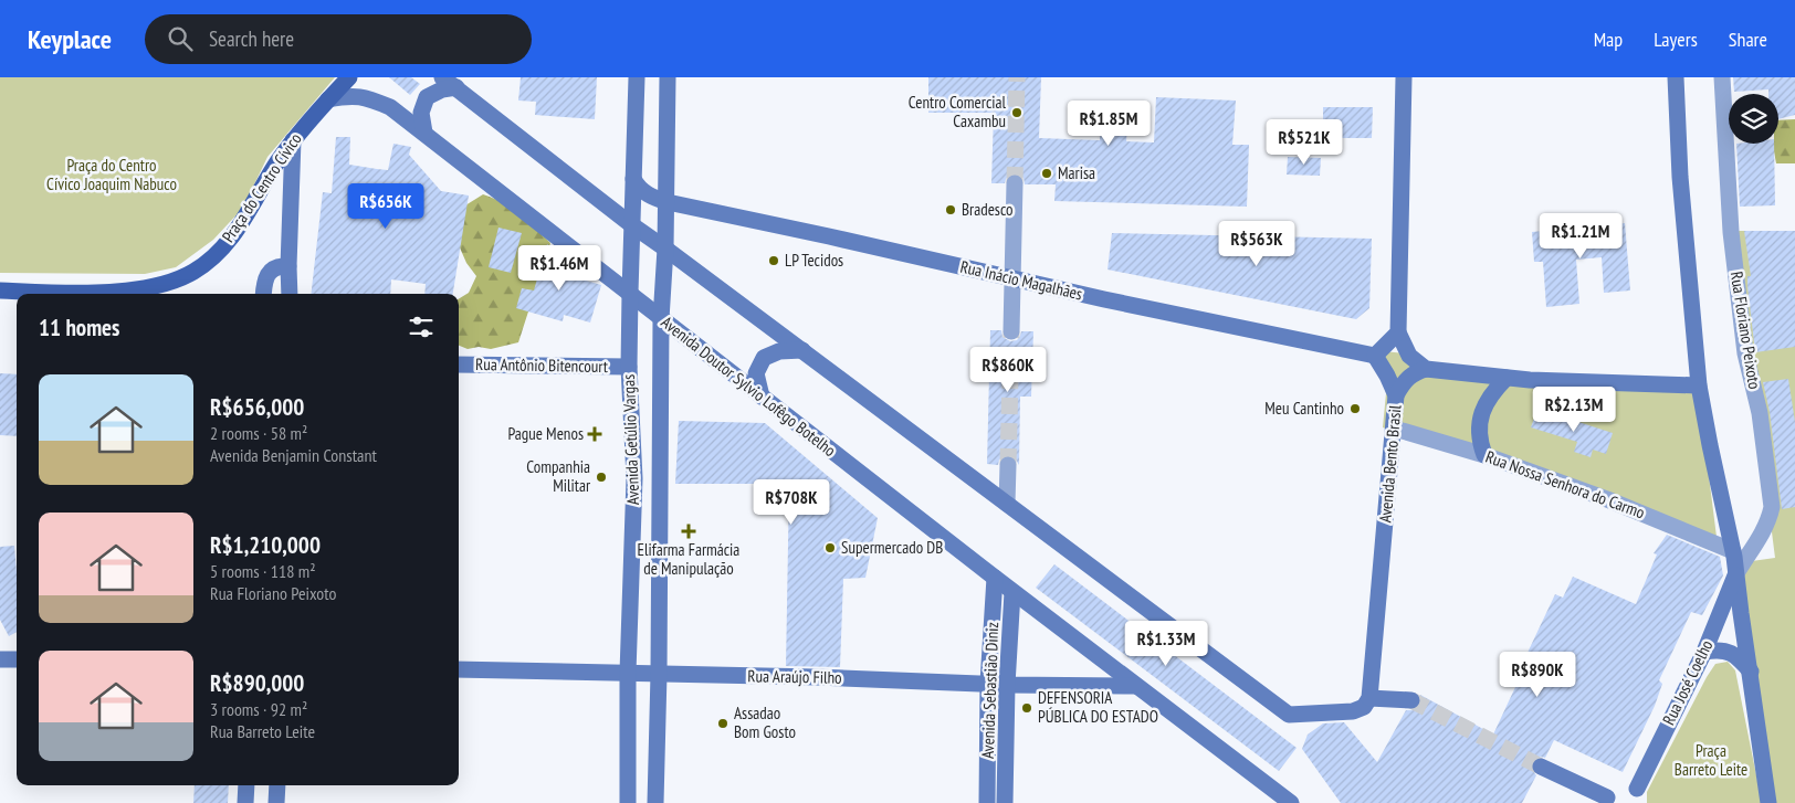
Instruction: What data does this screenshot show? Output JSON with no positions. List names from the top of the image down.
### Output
{
  "streets": {
    "main road": [
      "Praça do Centro Cívico",
      "Rua Inácio Magalhães",
      "Rua Antônio Bitencourt",
      "Avenida Doutor Sylvio Lofêgo Botelho",
      "Avenida Getúlio Vargas",
      "Avenida Bento Brasil",
      "Rua Araújo Filho",
      "Rua José Coelho",
      "Avenida Sebastião Diniz"
    ],
    "street": ["Rua Floriano Peixoto", "Rua Nossa Senhora do Carmo"]
  },
  "crossings": [
    ["Praça do Centro Cívico", "Avenida Doutor Sylvio Lofêgo Botelho"],
    ["Rua Inácio Magalhães", "Avenida Getúlio Vargas"],
    ["Rua Inácio Magalhães", "Avenida Bento Brasil"],
    ["Rua Floriano Peixoto", "Rua José Coelho"],
    ["Rua Antônio Bitencourt", "Avenida Getúlio Vargas"],
    ["Avenida Doutor Sylvio Lofêgo Botelho", "Avenida Getúlio Vargas"],
    ["Avenida Doutor Sylvio Lofêgo Botelho", "Rua Araújo Filho"],
    ["Avenida Doutor Sylvio Lofêgo Botelho", "Avenida Sebastião Diniz"],
    ["Avenida Getúlio Vargas", "Rua Araújo Filho"],
    ["Avenida Bento Brasil", "Rua Nossa Senhora do Carmo"],
    ["Rua Araújo Filho", "Avenida Sebastião Diniz"]
  ],
  "parks": ["Praça do Centro Cívico Joaquim Nabuco", "Praça Barreto Leite"],
  "places": {
    "other": [
      "Centro Comercial Caxambu",
      "Marisa",
      "Bradesco",
      "LP Tecidos",
      "Meu Cantinho",
      "Companhia Militar",
      "Supermercado DB",
      "DEFENSORIA PÚBLICA DO ESTADO",
      "Assadao Bom Gosto"
    ],
    "health": ["Pague Menos", "Elifarma Farmácia de Manipulação"]
  },
  "page": {
    "header": "Keyplace",
    "search": "Search here",
    "nav": ["Map", "Layers", "Share"],
    "price": [
      "R$1.85M",
      "R$521K",
      "R$656K",
      "R$1.21M",
      "R$563K",
      "R$1.46M",
      "R$860K",
      "R$2.13M",
      "R$708K",
      "R$1.33M",
      "R$890K"
    ],
    "heading": "11 homes",
    "list": [
      {
        "name": "R$656,000",
        "note": "2 rooms · 58 m² · Avenida Benjamin Constant"
      },
      {
        "name": "R$1,210,000",
        "note": "5 rooms · 118 m² · Rua Floriano Peixoto"
      },
      {
        "name": "R$890,000",
        "note": "3 rooms · 92 m² · Rua Barreto Leite"
      }
    ]
  }
}
